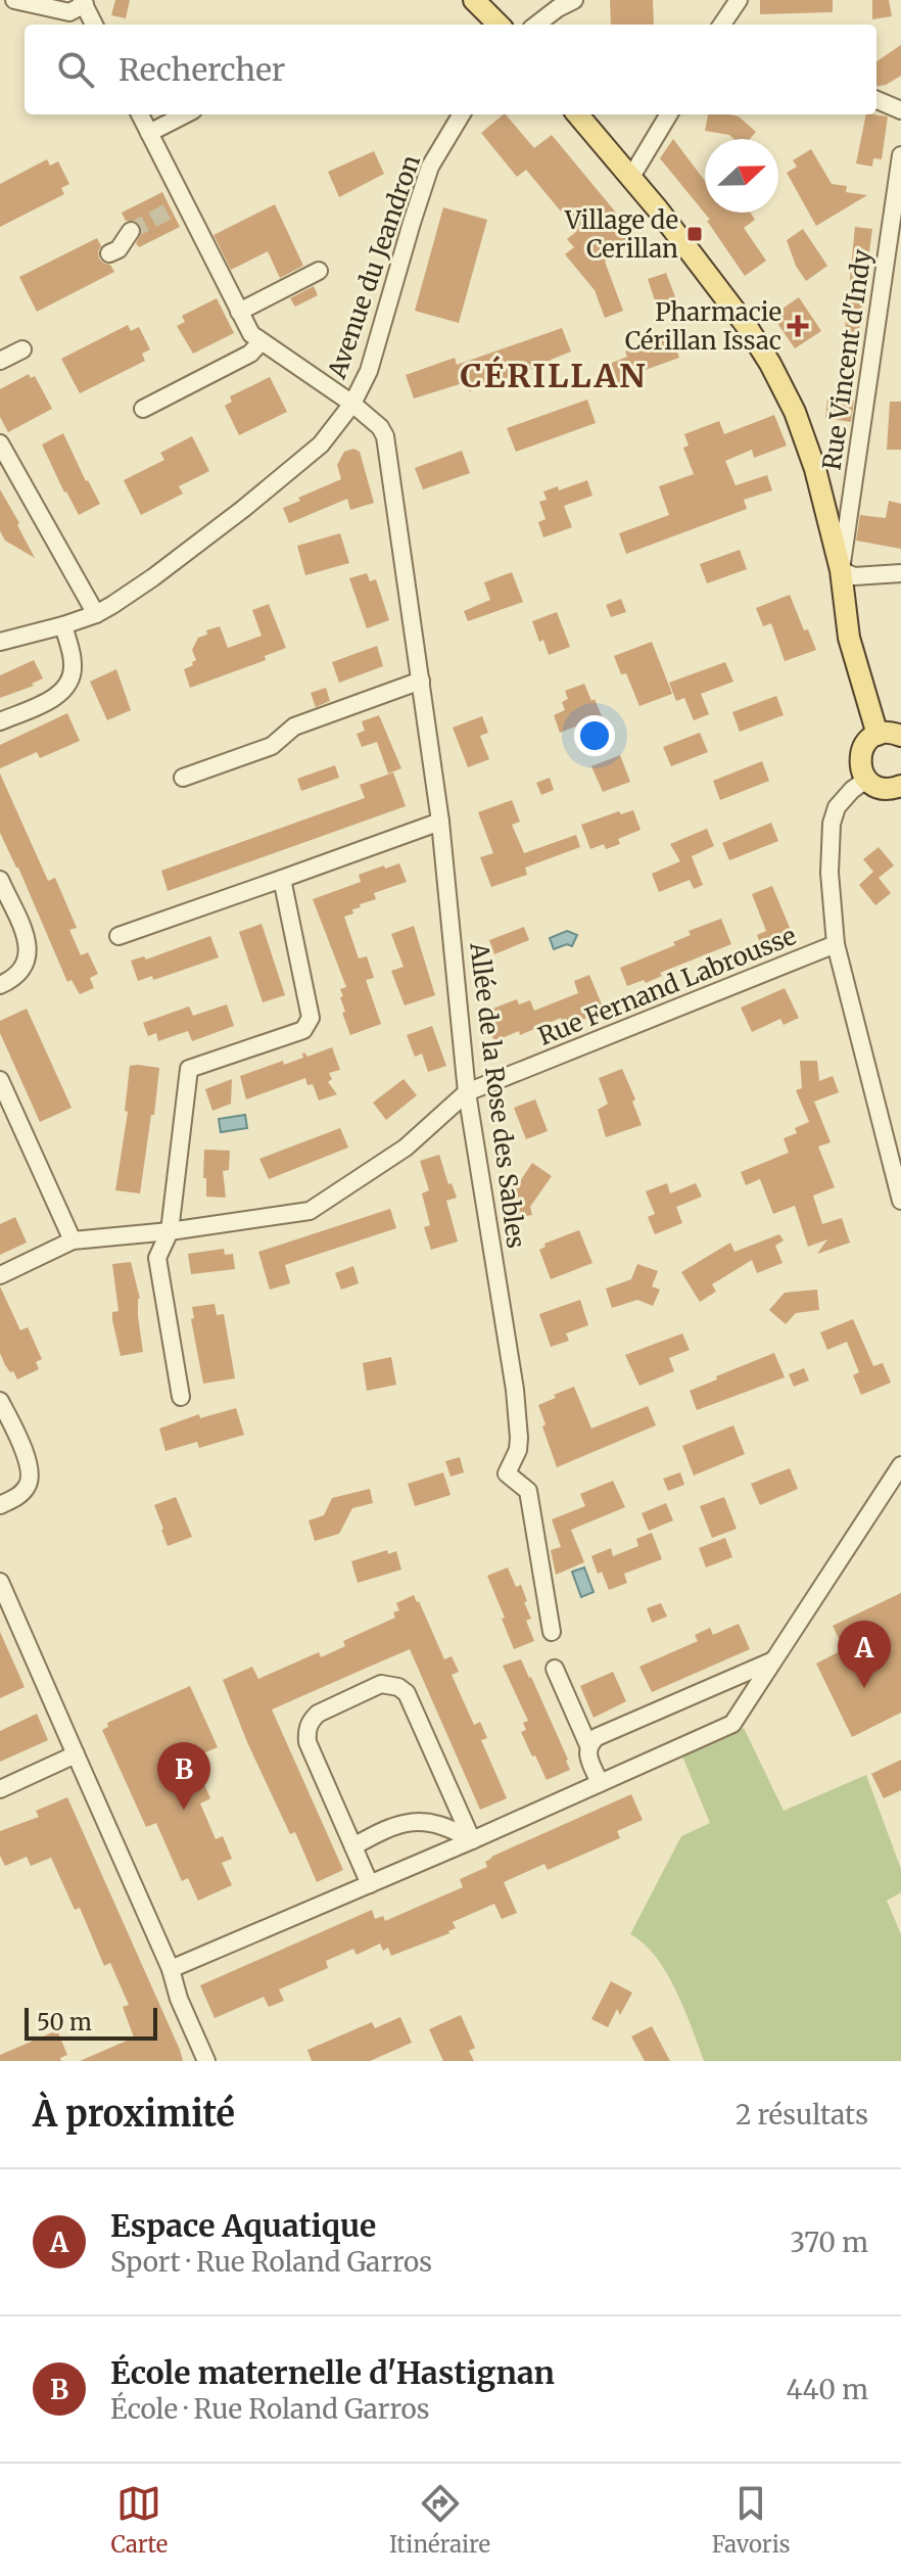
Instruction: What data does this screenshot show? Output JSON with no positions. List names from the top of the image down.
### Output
{
  "streets": {
    "street": [
      "Avenue du Jeandron",
      "Rue Vincent d'Indy",
      "Rue Fernand Labrousse",
      "Allée de la Rose des Sables"
    ]
  },
  "crossings": [
    ["Avenue du Jeandron", "Allée de la Rose des Sables"],
    ["Rue Fernand Labrousse", "Allée de la Rose des Sables"]
  ],
  "districts": ["CÉRILLAN"],
  "places": {
    "transit": ["Village de Cerillan"],
    "health": ["Pharmacie Cérillan Issac"]
  },
  "scale_bar": "50 m",
  "north": "right",
  "page": {
    "search": "Rechercher",
    "pins": ["A", "B"],
    "scale": "50 m",
    "heading": ["À proximité", "2 résultats"],
    "list": [
      {
        "mark": "A",
        "name": "Espace Aquatique",
        "note": "Sport · Rue Roland Garros",
        "value": "370 m"
      },
      {
        "mark": "B",
        "name": "École maternelle d'Hastignan",
        "note": "École · Rue Roland Garros",
        "value": "440 m"
      }
    ],
    "nav": ["Carte", "Itinéraire", "Favoris"]
  }
}
